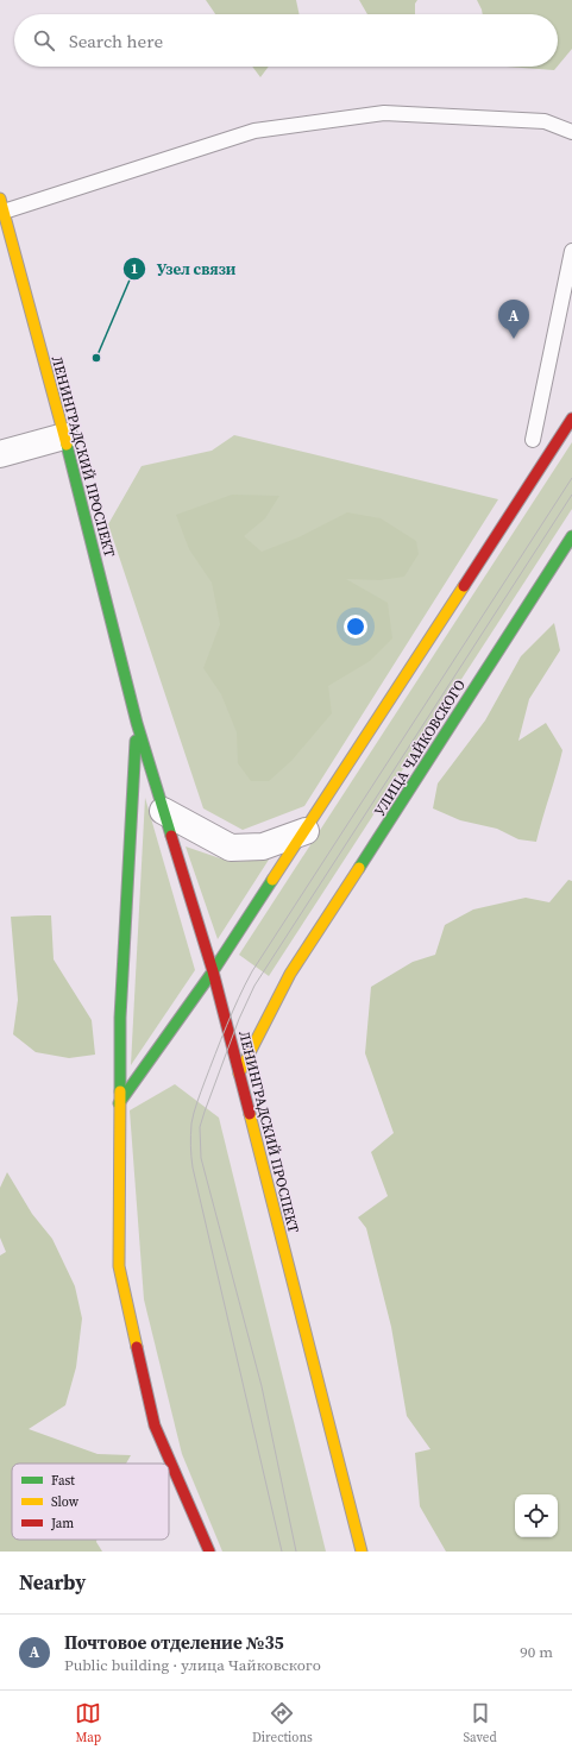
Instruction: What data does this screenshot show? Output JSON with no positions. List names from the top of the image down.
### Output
{
  "streets": {
    "main road": ["ЛЕНИНГРАДСКИЙ ПРОСПЕКТ", "УЛИЦА ЧАЙКОВСКОГО"]
  },
  "crossings": [
    ["ЛЕНИНГРАДСКИЙ ПРОСПЕКТ", "УЛИЦА ЧАЙКОВСКОГО"]
  ],
  "places": ["Узел связи"],
  "legend": ["Fast", "Slow", "Jam"],
  "page": {
    "search": "Search here",
    "pins": "A",
    "heading": "Nearby",
    "list": [
      {
        "mark": "A",
        "name": "Почтовое отделение №35",
        "note": "Public building · улица Чайковского",
        "value": "90 m"
      }
    ],
    "nav": ["Map", "Directions", "Saved"]
  }
}
